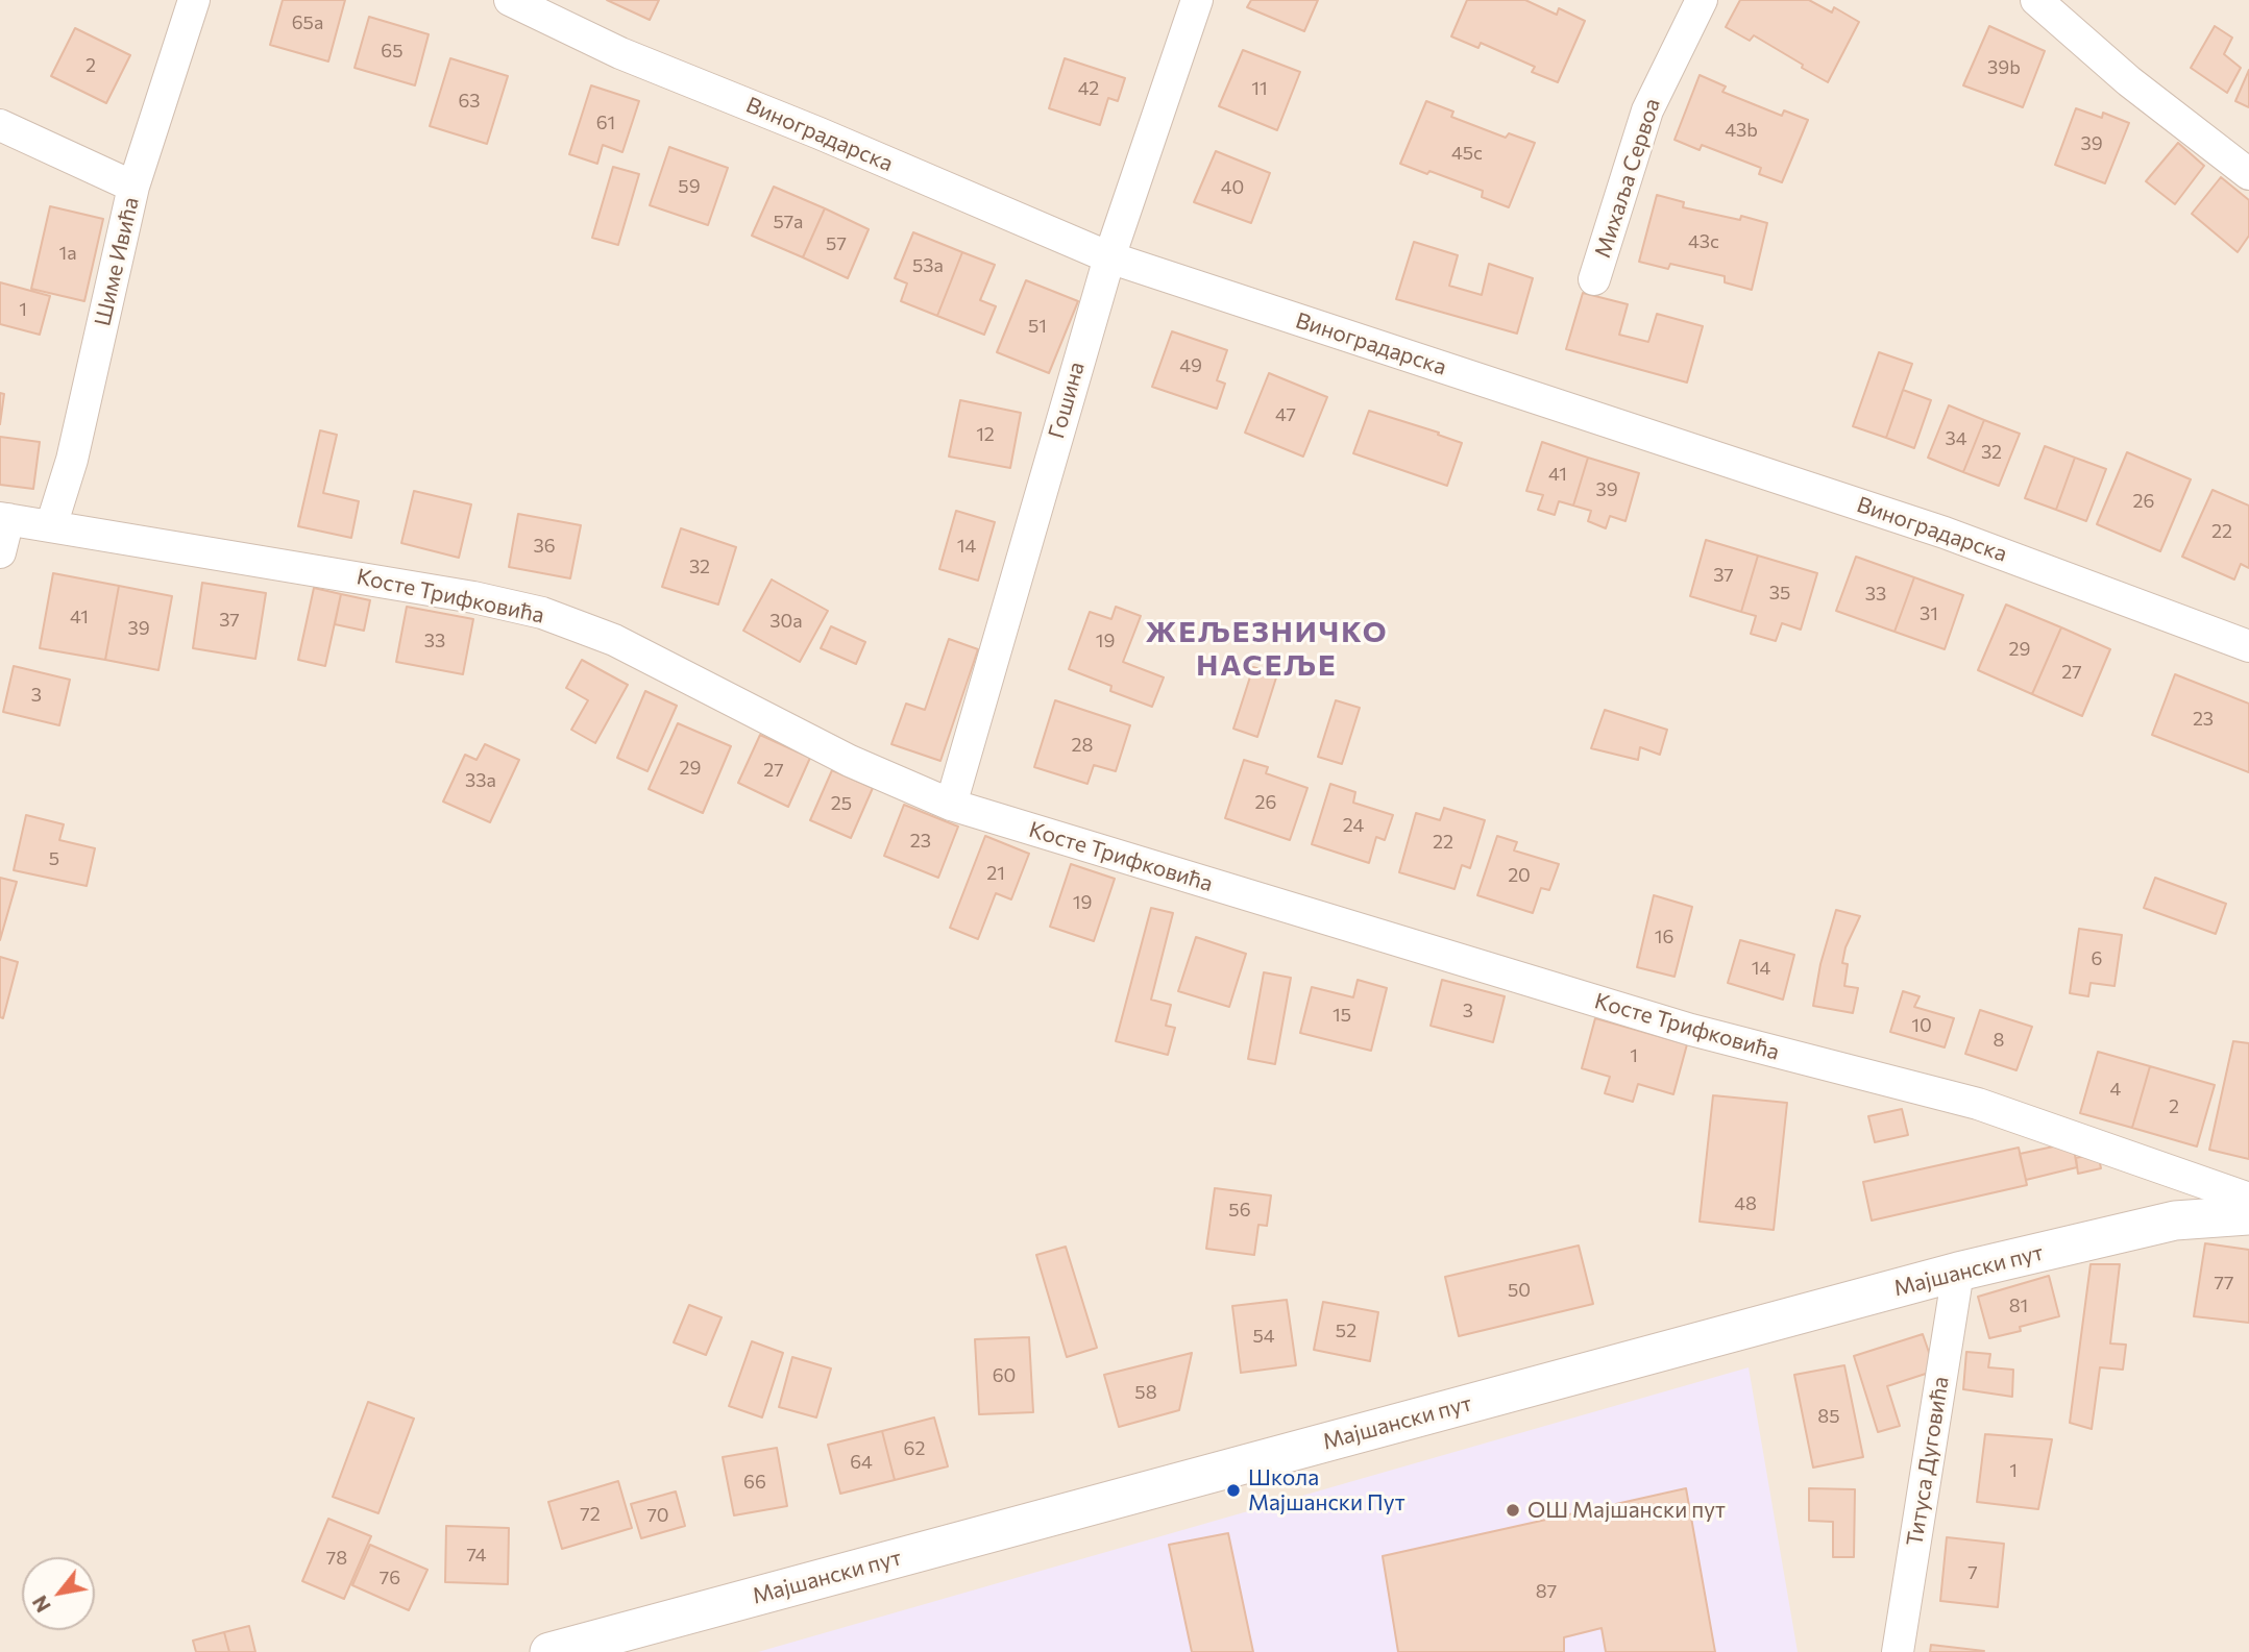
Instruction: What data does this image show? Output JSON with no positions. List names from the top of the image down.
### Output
{
  "streets": {
    "street": [
      "Виноградарска",
      "Михаља Сервоа",
      "Шиме Ивића",
      "Гошина",
      "Косте Трифковића",
      "Мајшански пут",
      "Титуса Дуговића"
    ]
  },
  "crossings": [
    ["Виноградарска", "Гошина"],
    ["Шиме Ивића", "Косте Трифковића"],
    ["Гошина", "Косте Трифковића"],
    ["Мајшански пут", "Титуса Дуговића"]
  ],
  "districts": ["ЖЕЉЕЗНИЧКО НАСЕЉЕ"],
  "places": ["Школа Мајшански Пут", "ОШ Мајшански пут"],
  "house_numbers": [
    "65a",
    "65",
    "2",
    "39b",
    "42",
    "11",
    "63",
    "61",
    "43b",
    "39",
    "45c",
    "59",
    "40",
    "57a",
    "43c",
    "57",
    "1a",
    "53a",
    "1",
    "51",
    "49",
    "47",
    "12",
    "34",
    "32",
    "41",
    "39",
    "26",
    "22",
    "36",
    "14",
    "32",
    "37",
    "35",
    "33",
    "31",
    "41",
    "37",
    "30a",
    "39",
    "33",
    "19",
    "29",
    "27",
    "3",
    "23",
    "28",
    "29",
    "27",
    "33a",
    "26",
    "25",
    "24",
    "23",
    "22",
    "5",
    "21",
    "20",
    "19",
    "16",
    "6",
    "14",
    "3",
    "15",
    "10",
    "8",
    "1",
    "4",
    "2",
    "48",
    "56",
    "77",
    "50",
    "81",
    "52",
    "54",
    "60",
    "58",
    "85",
    "62",
    "64",
    "1",
    "66",
    "72",
    "70",
    "74",
    "78",
    "7",
    "76",
    "87"
  ],
  "north": "bottom left"
}
